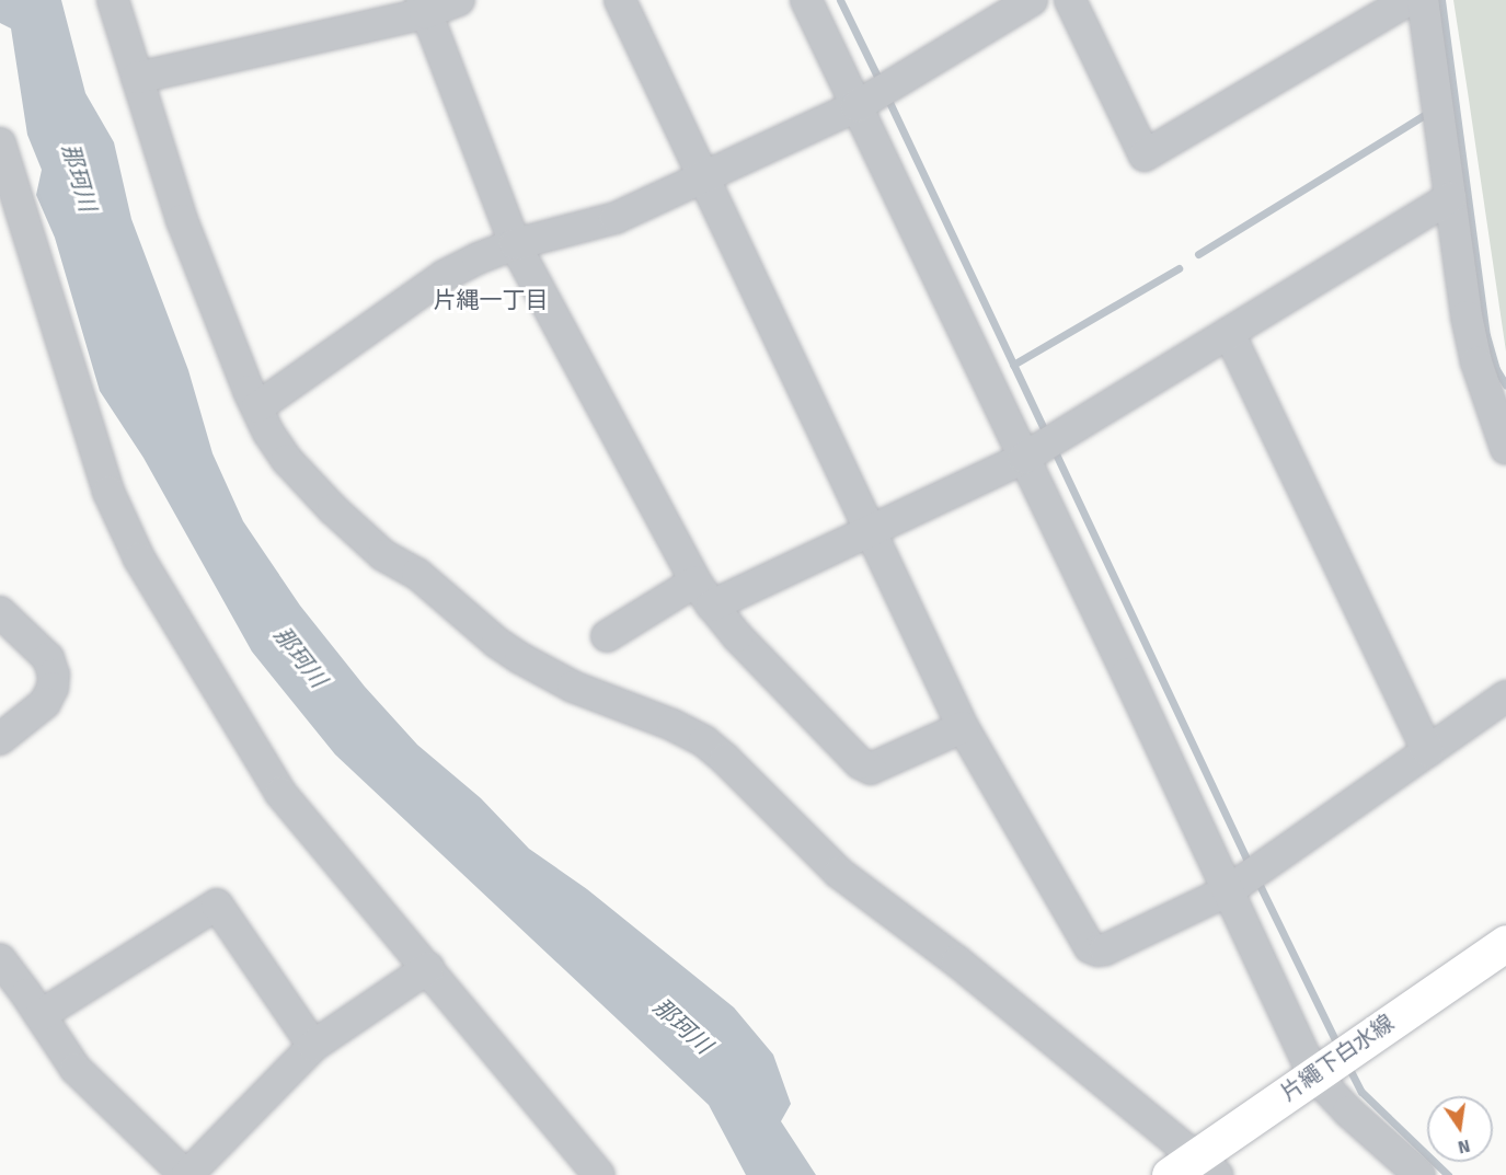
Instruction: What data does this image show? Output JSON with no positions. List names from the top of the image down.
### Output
{
  "streets": {
    "main road": ["片繩下白水線"]
  },
  "districts": ["片縄一丁目"],
  "water": ["那珂川"],
  "north": "bottom"
}
